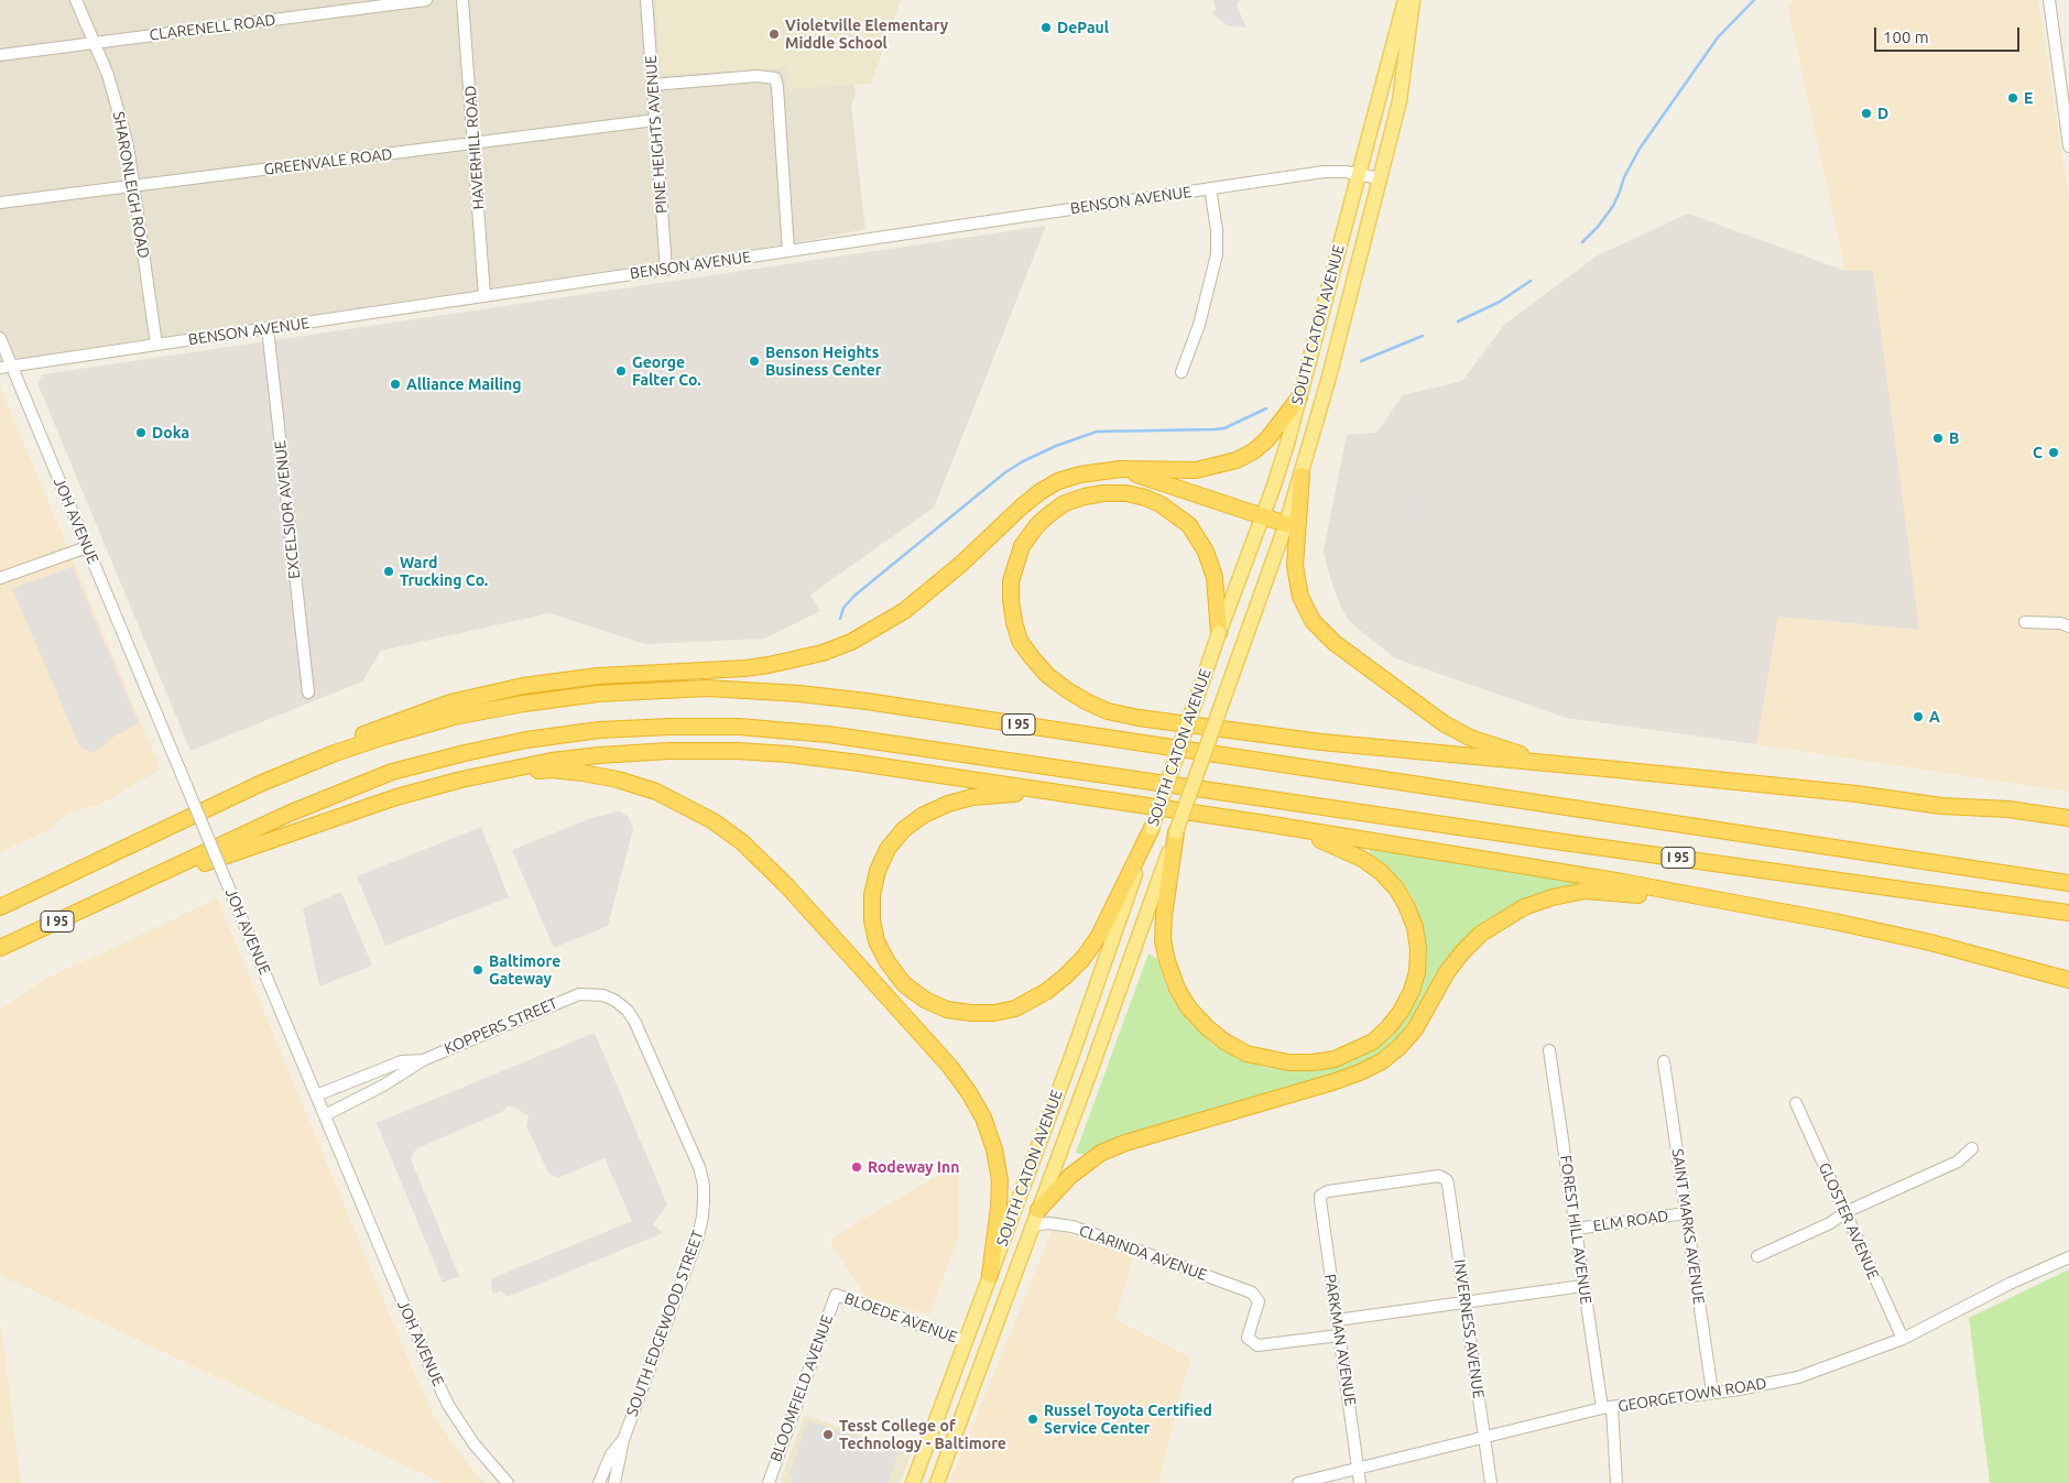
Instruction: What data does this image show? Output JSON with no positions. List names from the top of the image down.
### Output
{
  "streets": {
    "highway": ["I 95"],
    "main road": ["SOUTH CATON AVENUE"],
    "street": [
      "CLARENELL ROAD",
      "PINE HEIGHTS AVENUE",
      "HAVERHILL ROAD",
      "GREENVALE ROAD",
      "SHARONLEIGH ROAD",
      "BENSON AVENUE",
      "EXCELSIOR AVENUE",
      "JOH AVENUE",
      "KOPPERS STREET",
      "ELM ROAD",
      "GLOSTER AVENUE",
      "SAINT MARKS AVENUE",
      "FOREST HILL AVENUE",
      "CLARINDA AVENUE",
      "BLOEDE AVENUE",
      "SOUTH EDGEWOOD STREET",
      "INVERNESS AVENUE",
      "PARKMAN AVENUE",
      "BLOOMFIELD AVENUE",
      "GEORGETOWN ROAD"
    ]
  },
  "crossings": [
    ["CLARENELL ROAD", "SHARONLEIGH ROAD"],
    ["PINE HEIGHTS AVENUE", "GREENVALE ROAD"],
    ["PINE HEIGHTS AVENUE", "BENSON AVENUE"],
    ["HAVERHILL ROAD", "GREENVALE ROAD"],
    ["HAVERHILL ROAD", "BENSON AVENUE"],
    ["GREENVALE ROAD", "SHARONLEIGH ROAD"],
    ["SHARONLEIGH ROAD", "BENSON AVENUE"],
    ["BENSON AVENUE", "SOUTH CATON AVENUE"],
    ["BENSON AVENUE", "EXCELSIOR AVENUE"],
    ["BENSON AVENUE", "JOH AVENUE"],
    ["SOUTH CATON AVENUE", "CLARINDA AVENUE"],
    ["SOUTH CATON AVENUE", "BLOEDE AVENUE"],
    ["JOH AVENUE", "KOPPERS STREET"],
    ["KOPPERS STREET", "SOUTH EDGEWOOD STREET"],
    ["ELM ROAD", "SAINT MARKS AVENUE"],
    ["ELM ROAD", "FOREST HILL AVENUE"],
    ["GLOSTER AVENUE", "GEORGETOWN ROAD"],
    ["SAINT MARKS AVENUE", "GEORGETOWN ROAD"],
    ["FOREST HILL AVENUE", "GEORGETOWN ROAD"],
    ["CLARINDA AVENUE", "PARKMAN AVENUE"],
    ["BLOEDE AVENUE", "BLOOMFIELD AVENUE"],
    ["INVERNESS AVENUE", "PARKMAN AVENUE"],
    ["INVERNESS AVENUE", "GEORGETOWN ROAD"],
    ["PARKMAN AVENUE", "GEORGETOWN ROAD"]
  ],
  "places": [
    "DePaul",
    "Violetville Elementary Middle School",
    "E",
    "D",
    "Benson Heights Business Center",
    "George Falter Co.",
    "Alliance Mailing",
    "Doka",
    "B",
    "C",
    "Ward Trucking Co.",
    "A",
    "Baltimore Gateway",
    "Rodeway Inn",
    "Russel Toyota Certified Service Center",
    "Tesst College of Technology - Baltimore"
  ],
  "scale_bar": "100 m"
}
